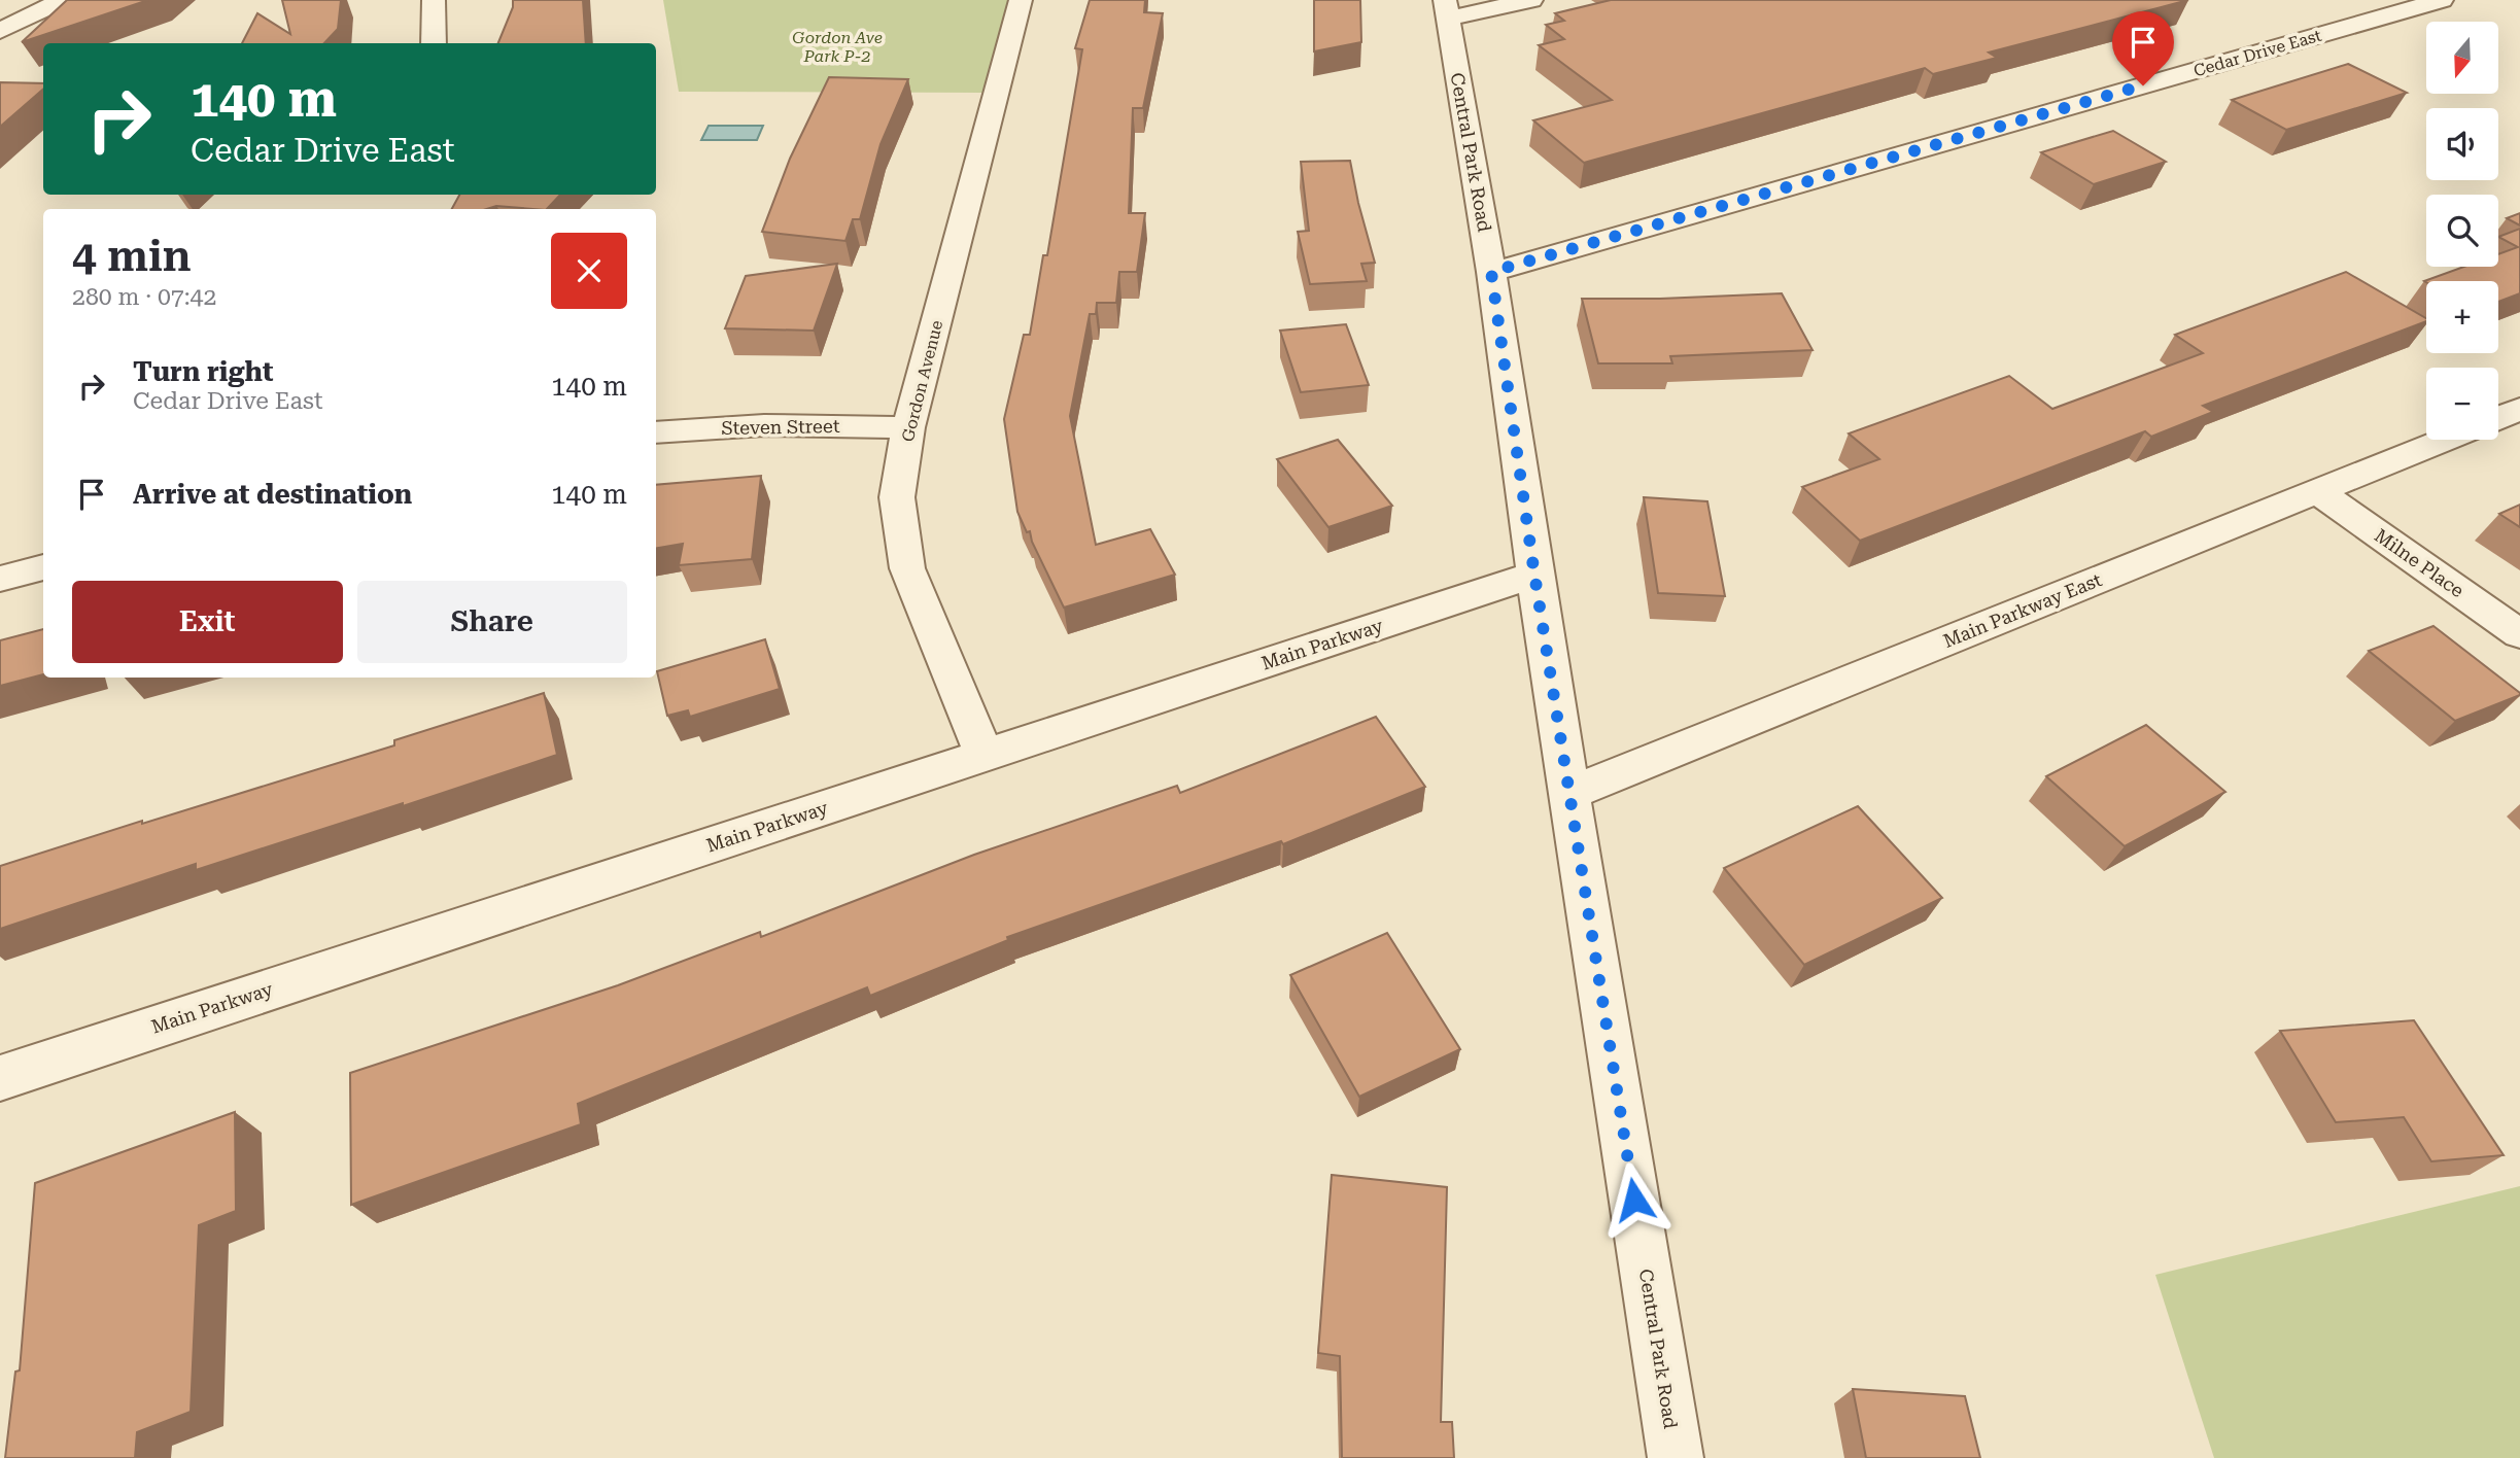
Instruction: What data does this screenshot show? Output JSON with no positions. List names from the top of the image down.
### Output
{
  "streets": {
    "street": [
      "Cedar Drive East",
      "Central Park Road",
      "Gordon Avenue",
      "Steven Street",
      "Milne Place",
      "Main Parkway East",
      "Main Parkway"
    ]
  },
  "crossings": [
    ["Cedar Drive East", "Central Park Road"],
    ["Central Park Road", "Main Parkway East"],
    ["Central Park Road", "Main Parkway"],
    ["Gordon Avenue", "Steven Street"],
    ["Gordon Avenue", "Main Parkway"],
    ["Milne Place", "Main Parkway East"]
  ],
  "parks": ["Gordon Ave Park P-2"],
  "north": "bottom",
  "page": {
    "map_buttons": ["+", "−"],
    "turn": ["140 m", "Cedar Drive East"],
    "heading": ["4 min", "280 m · 07:42"],
    "list": [
      {
        "name": "Turn right",
        "note": "Cedar Drive East",
        "value": "140 m"
      },
      {
        "name": "Arrive at destination",
        "value": "140 m"
      }
    ],
    "buttons": ["Exit", "Share"]
  }
}
